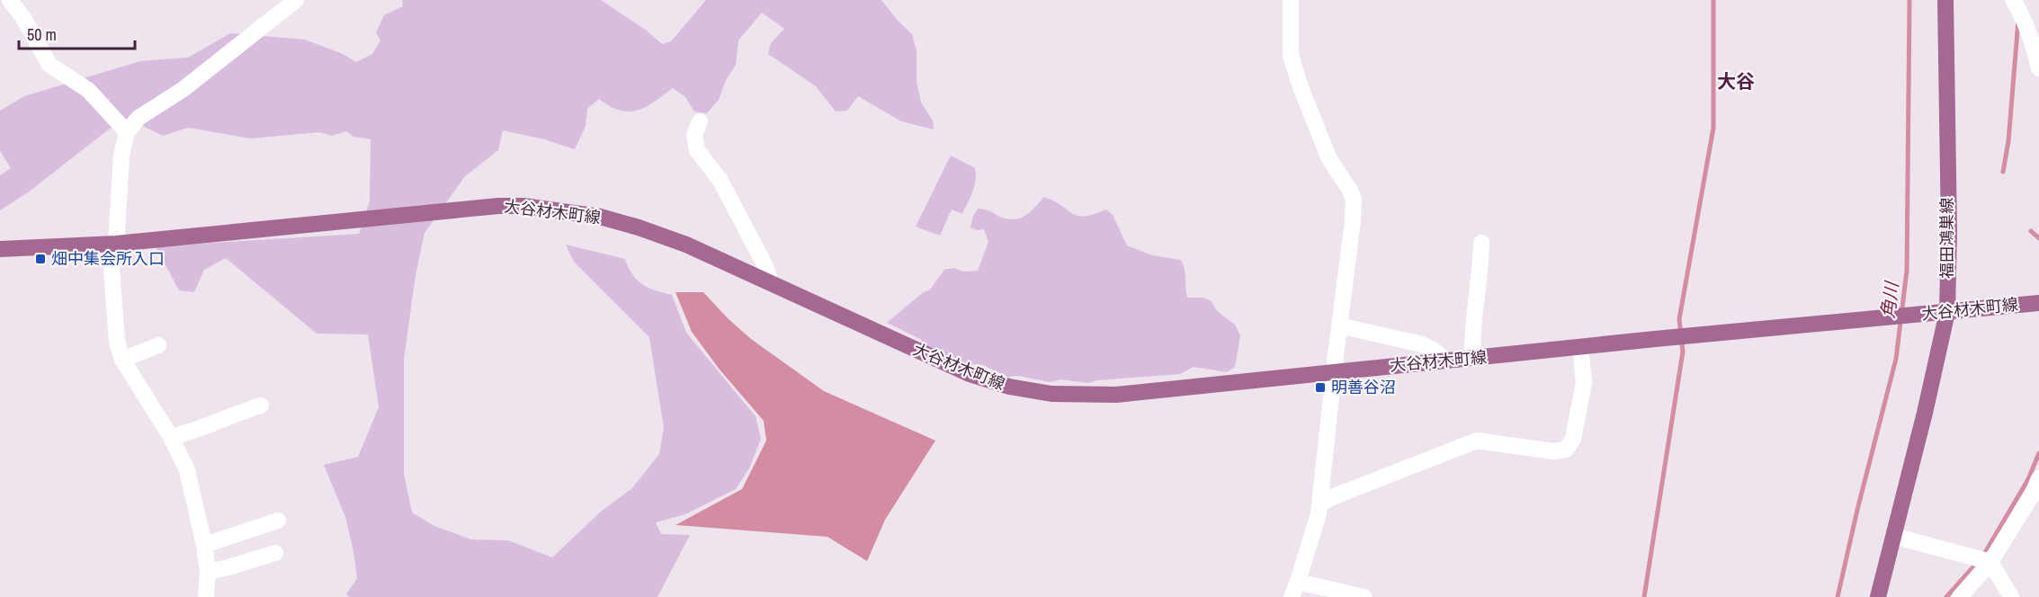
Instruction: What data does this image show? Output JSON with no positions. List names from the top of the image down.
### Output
{
  "streets": {
    "main road": ["大谷材木町線", "福田鴻巣線"]
  },
  "crossings": [
    ["大谷材木町線", "福田鴻巣線"]
  ],
  "districts": ["大谷"],
  "water": ["角川"],
  "places": {
    "transit": ["畑中集会所入口", "明善谷沼"]
  },
  "scale_bar": "50 m"
}
